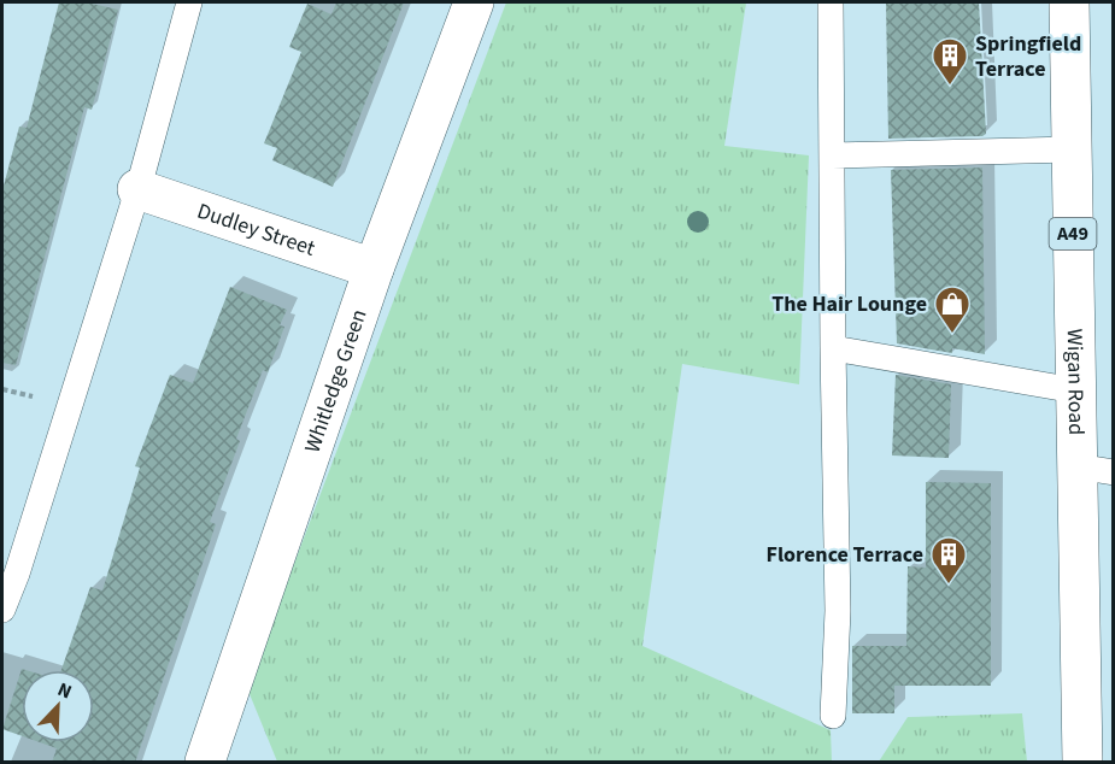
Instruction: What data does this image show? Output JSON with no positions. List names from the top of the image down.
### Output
{
  "streets": {
    "street": [
      "Dudley Street",
      "A49",
      "Whitledge Green",
      "Wigan Road"
    ]
  },
  "crossings": [
    ["Dudley Street", "Whitledge Green"]
  ],
  "places": {
    "building": ["Springfield Terrace", "Florence Terrace"],
    "shop": ["The Hair Lounge"]
  },
  "north": "top right"
}
